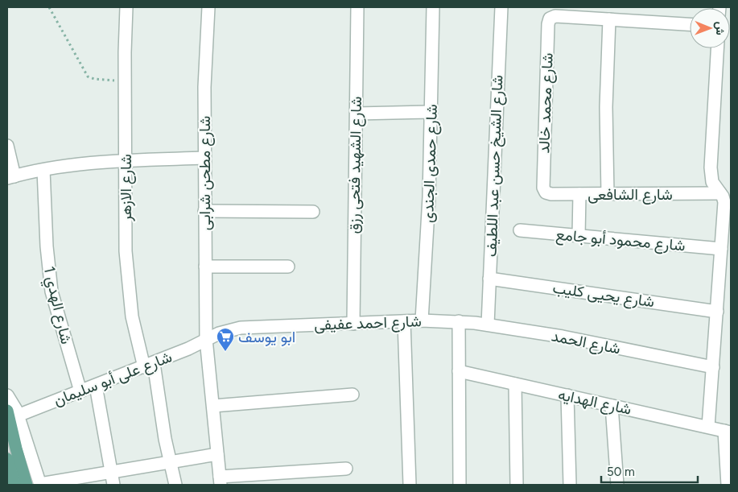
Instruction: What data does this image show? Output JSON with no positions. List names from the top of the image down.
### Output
{
  "streets": {
    "street": [
      "شارع محمد خالد",
      "شارع حمدى الجندى",
      "شارع الشهيد فتحى رزق",
      "شارع الشيخ حسن عبد اللطيف",
      "شارع مطحن شرابى",
      "شارع الازهر",
      "شارع الشافعى",
      "شارع محمود أبو جامع",
      "شارع يحيى كليب",
      "شارع الهدي 1",
      "شارع احمد عفيفى",
      "شارع الحمد",
      "شارع على أبو سليمان",
      "شارع الهدايه"
    ]
  },
  "crossings": [
    ["شارع محمد خالد", "شارع الشافعى"],
    ["شارع حمدى الجندى", "شارع احمد عفيفى"],
    ["شارع الشهيد فتحى رزق", "شارع احمد عفيفى"],
    ["شارع الشيخ حسن عبد اللطيف", "شارع يحيى كليب"],
    ["شارع الشيخ حسن عبد اللطيف", "شارع الحمد"],
    ["شارع مطحن شرابى", "شارع احمد عفيفى"],
    ["شارع مطحن شرابى", "شارع على أبو سليمان"],
    ["شارع الازهر", "شارع على أبو سليمان"],
    ["شارع الهدي 1", "شارع على أبو سليمان"],
    ["شارع احمد عفيفى", "شارع الحمد"],
    ["شارع احمد عفيفى", "شارع على أبو سليمان"]
  ],
  "places": {
    "supermarket": ["ابو يوسف"]
  },
  "scale_bar": "50 m",
  "north": "right"
}
